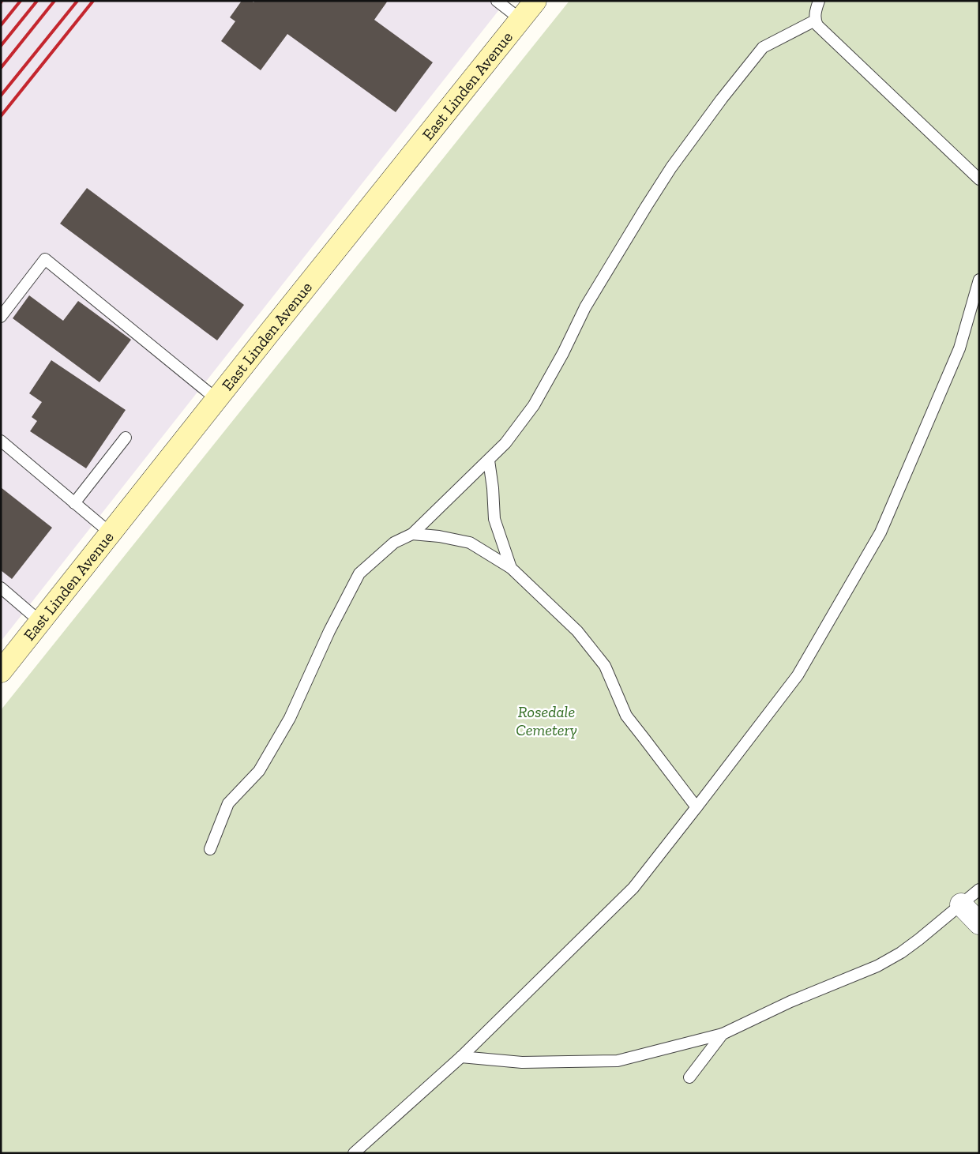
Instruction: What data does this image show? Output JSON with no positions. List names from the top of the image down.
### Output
{
  "streets": {
    "street": ["East Linden Avenue"]
  },
  "parks": ["Rosedale Cemetery"]
}
